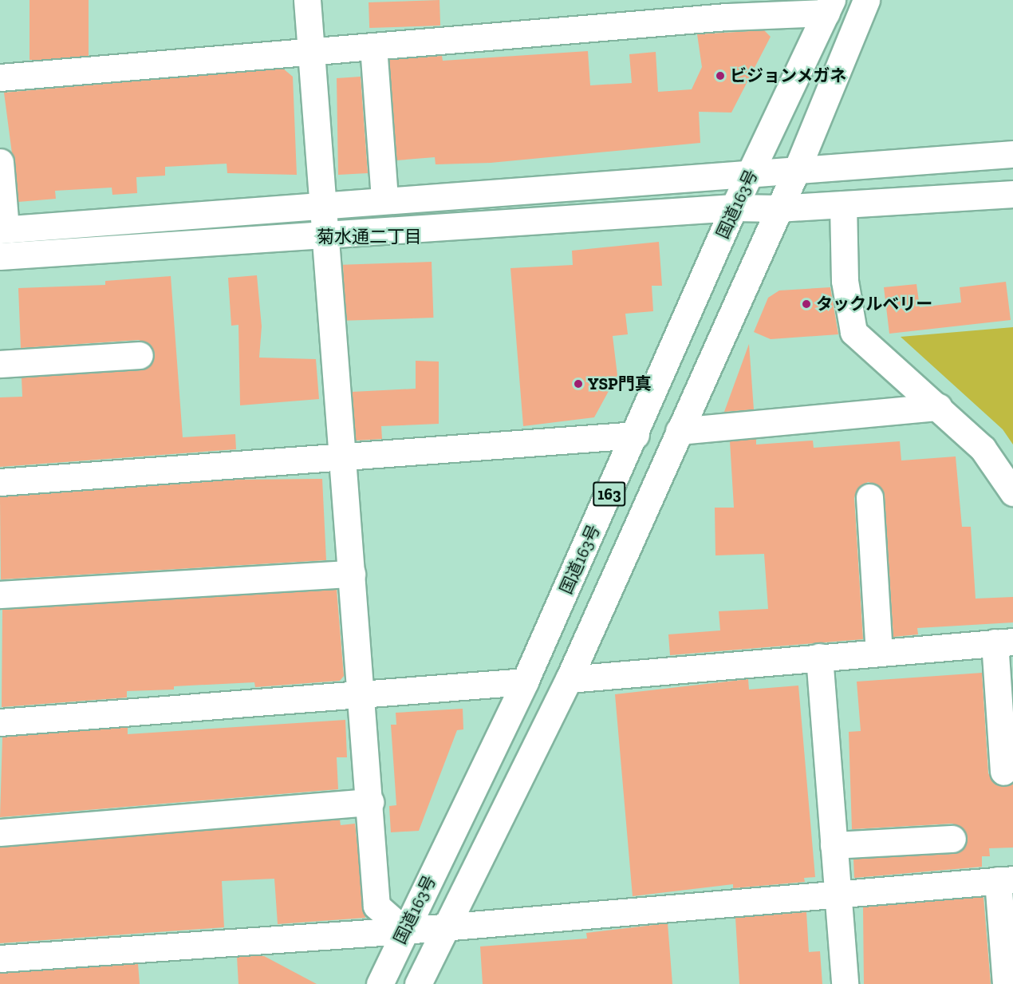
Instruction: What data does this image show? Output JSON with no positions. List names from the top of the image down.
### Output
{
  "streets": {
    "main road": ["国道163号", "163"]
  },
  "districts": ["菊水通二丁目"],
  "places": ["ビジョンメガネ", "タックルベリー", "YSP門真"]
}
